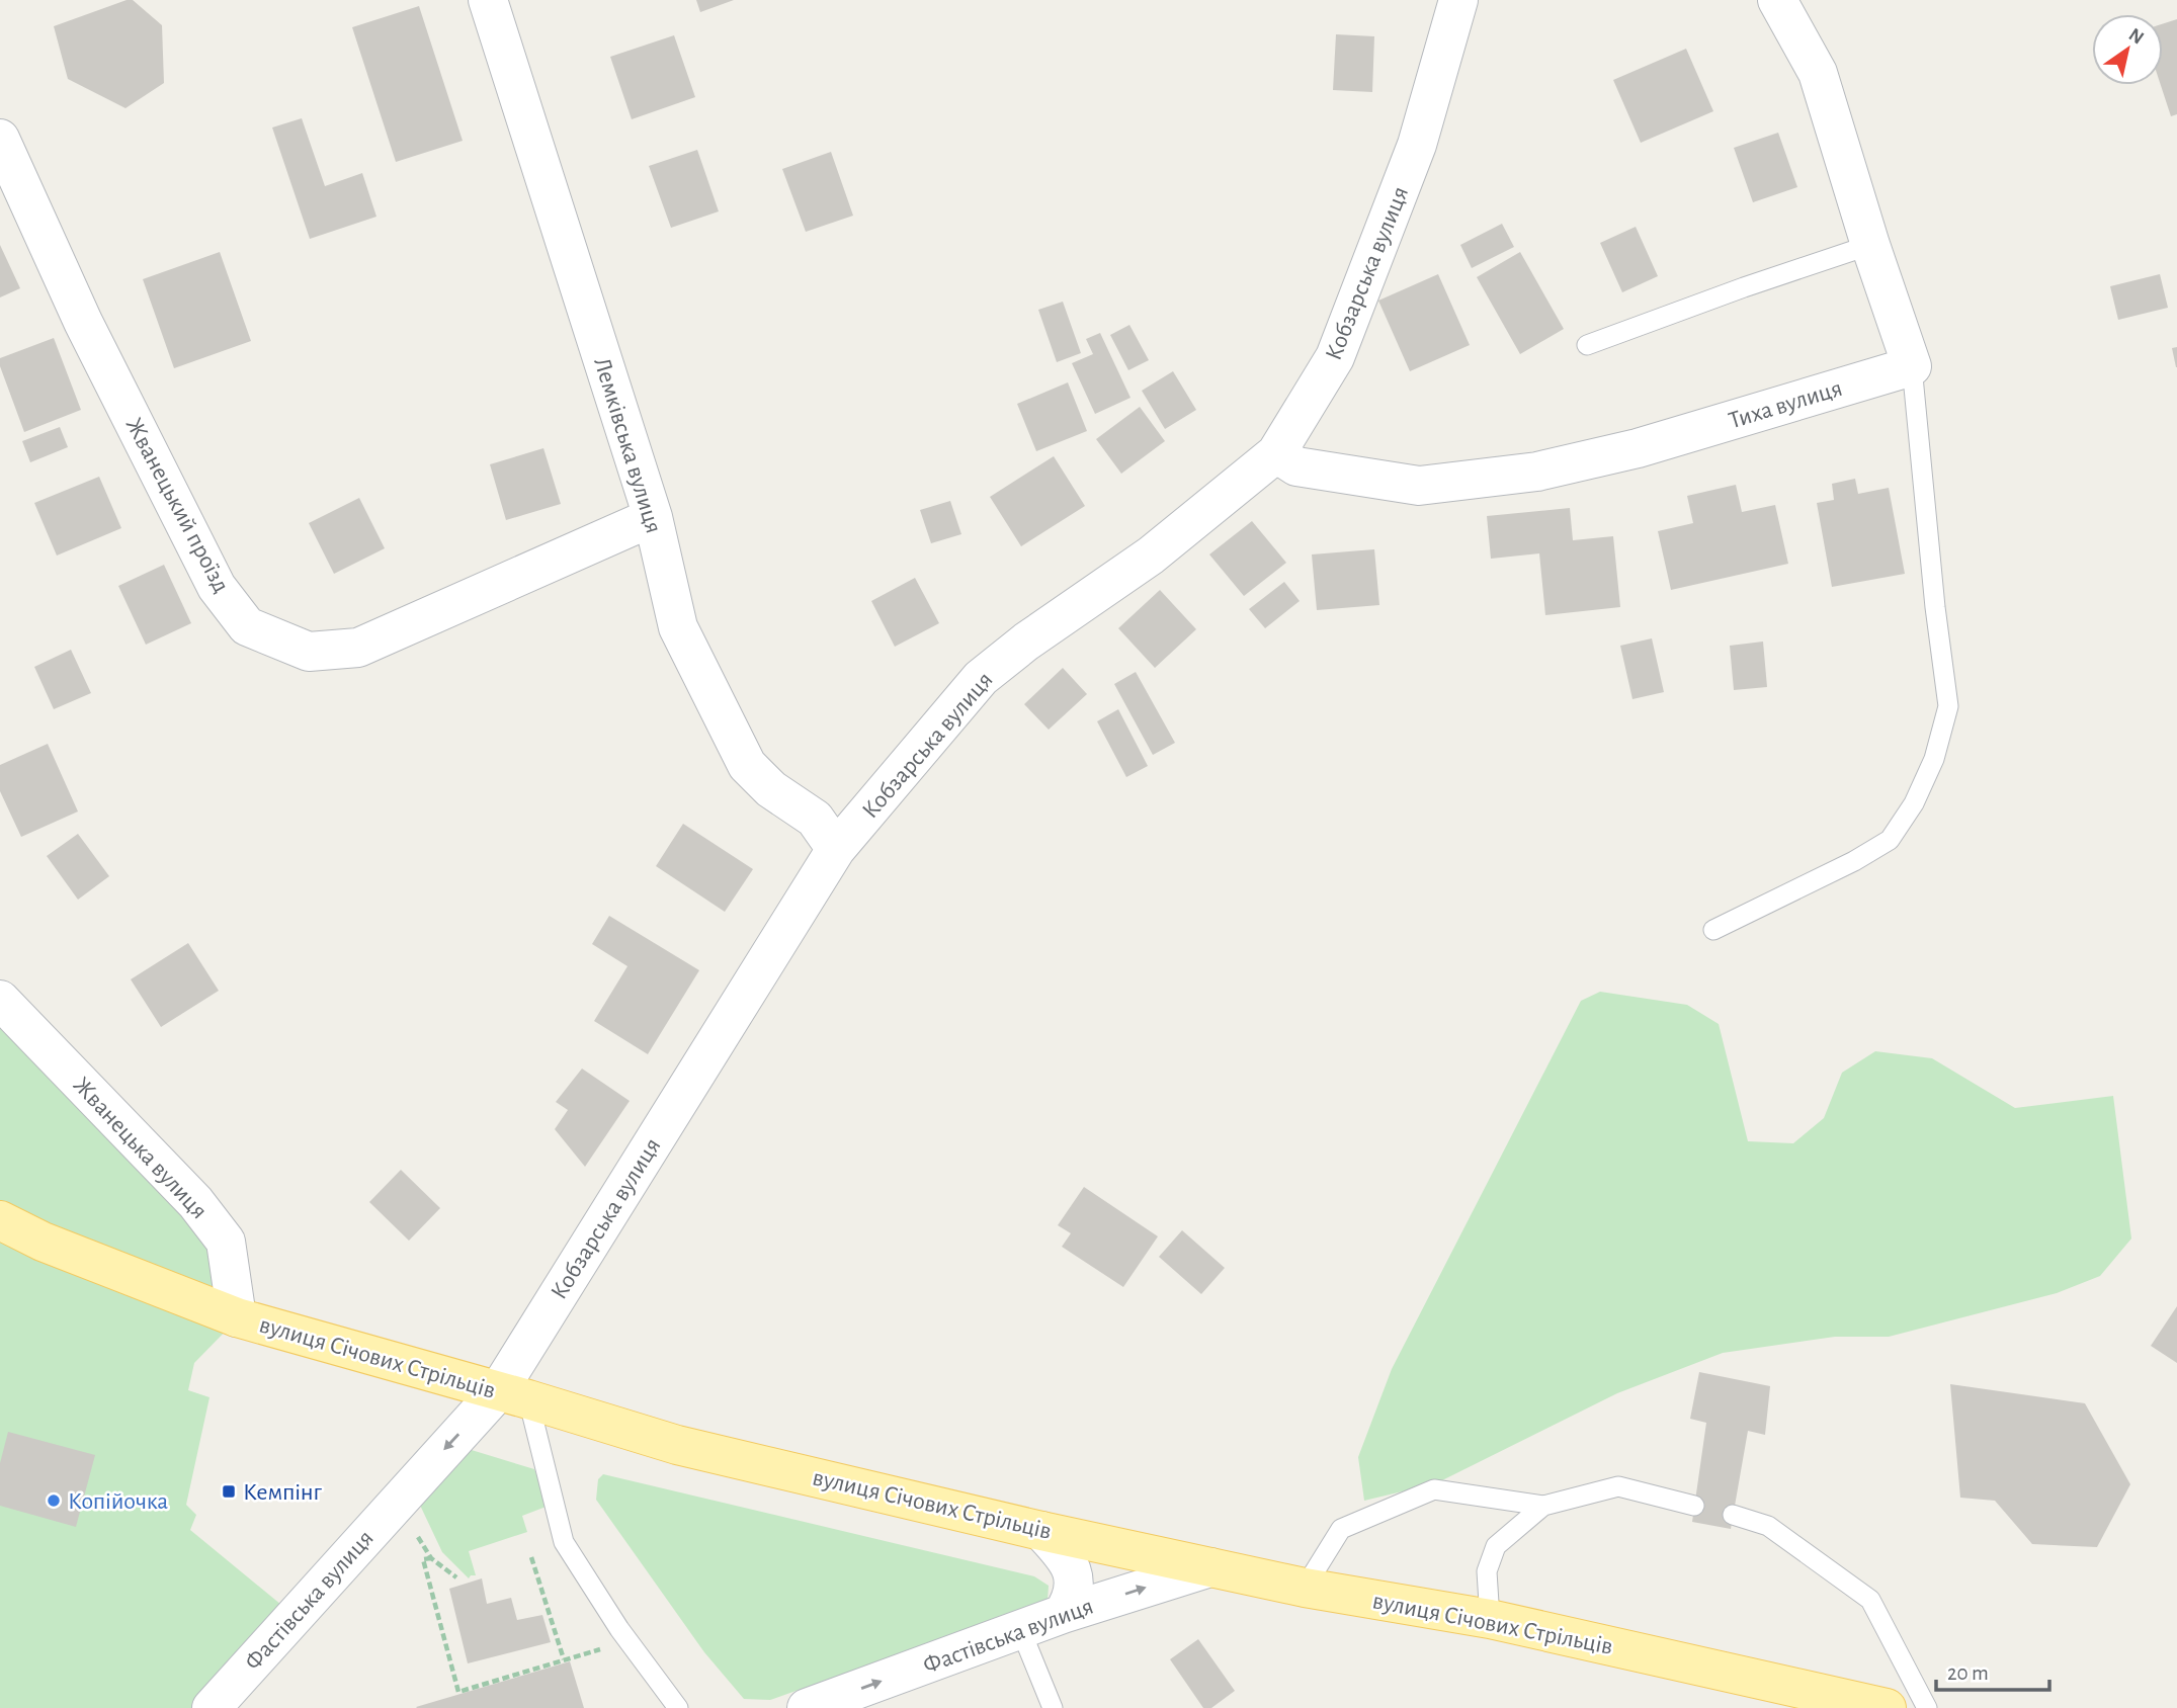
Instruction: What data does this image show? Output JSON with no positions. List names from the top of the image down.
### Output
{
  "streets": {
    "main road": ["вулиця Січових Стрільців"],
    "street": [
      "Кобзарська вулиця",
      "Тиха вулиця",
      "Лемківська вулиця",
      "Жванецький проїзд",
      "Жванецька вулиця",
      "Фастівська вулиця"
    ]
  },
  "crossings": [
    ["Кобзарська вулиця", "Тиха вулиця"],
    ["Кобзарська вулиця", "Лемківська вулиця"],
    ["Кобзарська вулиця", "вулиця Січових Стрільців"],
    ["Кобзарська вулиця", "Фастівська вулиця"],
    ["Лемківська вулиця", "Жванецький проїзд"],
    ["Жванецька вулиця", "вулиця Січових Стрільців"],
    ["вулиця Січових Стрільців", "Фастівська вулиця"]
  ],
  "one_way": ["Фастівська вулиця"],
  "places": {
    "transit": ["Кемпінг"],
    "other": ["Копійочка"]
  },
  "scale_bar": "20 m",
  "north": "top right"
}
